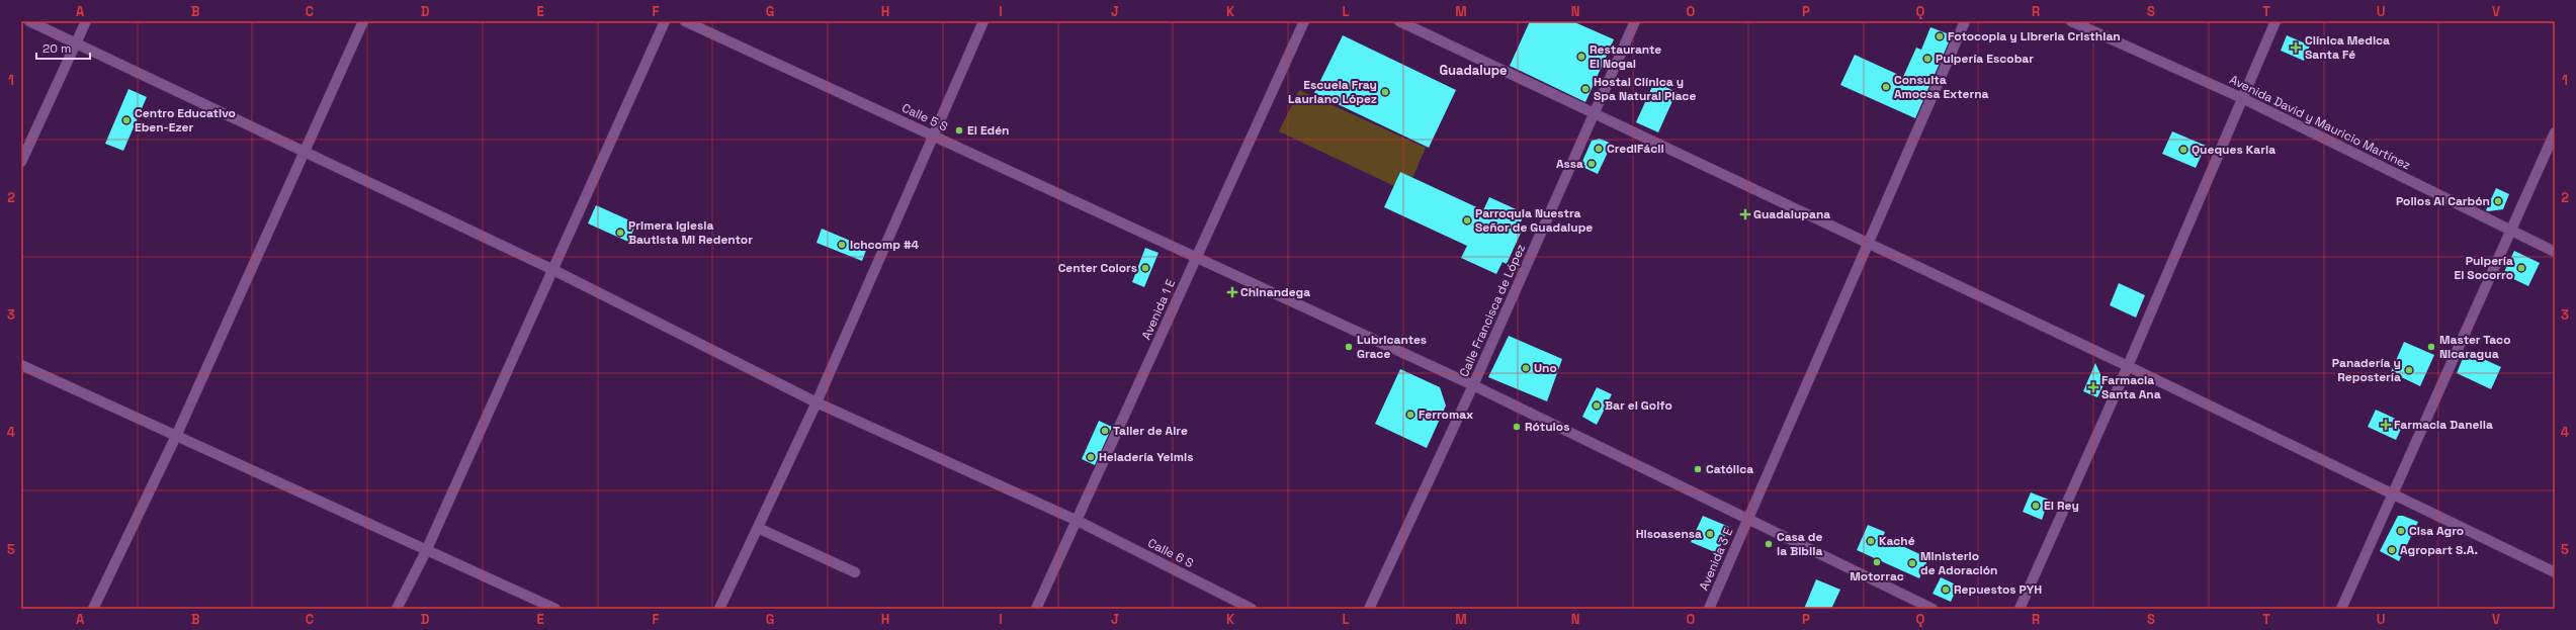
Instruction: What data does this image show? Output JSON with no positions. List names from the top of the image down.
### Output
{
  "streets": {
    "street": [
      "Calle 5 S",
      "Avenida David y Mauricio Martínez",
      "Avenida 1 E",
      "Calle Francisca de López",
      "Calle 6 S",
      "Avenida 3 E"
    ]
  },
  "crossings": [
    ["Calle 5 S", "Avenida 1 E"],
    ["Calle 5 S", "Calle Francisca de López"],
    ["Calle 5 S", "Avenida 3 E"],
    ["Avenida 1 E", "Calle 6 S"]
  ],
  "districts": ["Guadalupe"],
  "places": {
    "other": [
      "Fotocopia y Libreria Cristhian",
      "Restaurante El Nogal",
      "Pulpería Escobar",
      "Consulta Amocsa Externa",
      "Hostal Clínica y Spa Natural Place",
      "Escuela Fray Lauriano López",
      "Centro Educativo Eben-Ezer",
      "El Edén",
      "CrediFácil",
      "Queques Karla",
      "Assa",
      "Pollos Al Carbón",
      "Parroquia Nuestra Señor de Guadalupe",
      "Primera Iglesia Bautista Mi Redentor",
      "Ichcomp #4",
      "Center Colors",
      "Pulpería El Socorro",
      "Lubricantes Grace",
      "Master Taco Nicaragua",
      "Uno",
      "Panadería y Repostería",
      "Bar el Golfo",
      "Ferromax",
      "Rótulos",
      "Taller de Aire",
      "Heladería Yeimis",
      "Católica",
      "El Rey",
      "Cisa Agro",
      "Hisoasensa",
      "Kaché",
      "Casa de la Biblia",
      "Agropart S.A.",
      "Motorrac",
      "Ministerio de Adoración",
      "Repuestos PYH"
    ],
    "health": [
      "Clínica Medica Santa Fé",
      "Guadalupana",
      "Chinandega",
      "Farmacia Santa Ana",
      "Farmacia Danelia"
    ]
  },
  "scale_bar": "20 m",
  "grid": {
    "columns": [
      "A",
      "B",
      "C",
      "D",
      "E",
      "F",
      "G",
      "H",
      "I",
      "J",
      "K",
      "L",
      "M",
      "N",
      "O",
      "P",
      "Q",
      "R",
      "S",
      "T",
      "U",
      "V"
    ],
    "rows": [
      "1",
      "2",
      "3",
      "4",
      "5"
    ]
  }
}
